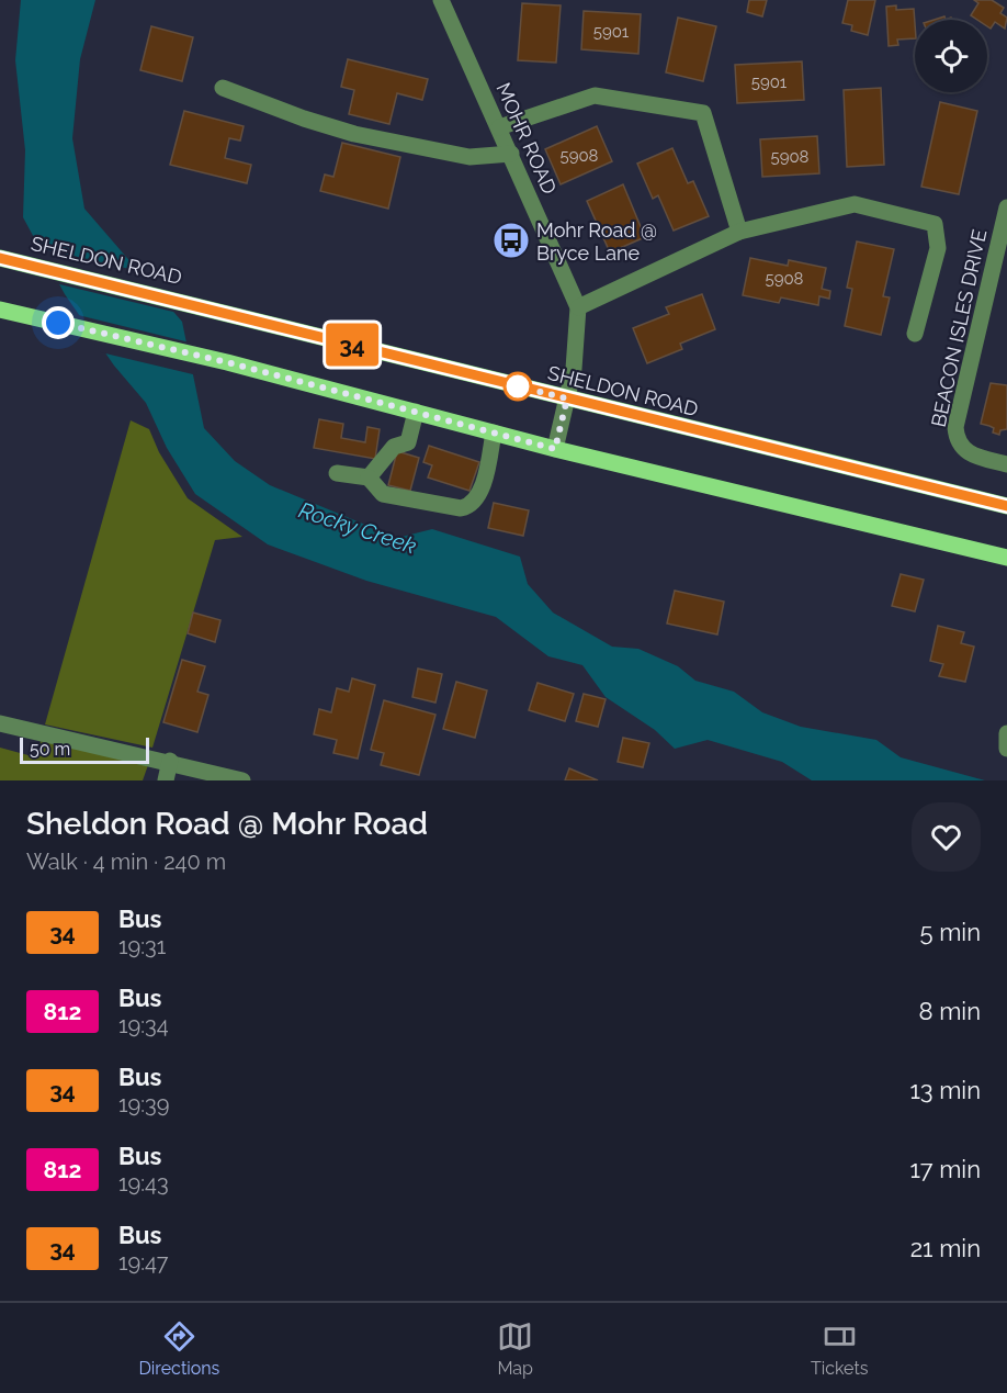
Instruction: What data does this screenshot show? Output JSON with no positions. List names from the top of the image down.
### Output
{
  "streets": {
    "main road": ["SHELDON ROAD"],
    "street": ["MOHR ROAD", "BEACON ISLES DRIVE"]
  },
  "crossings": [
    ["MOHR ROAD", "SHELDON ROAD"]
  ],
  "water": ["Rocky Creek"],
  "places": {
    "bus stop": ["Mohr Road @ Bryce Lane"]
  },
  "lines": ["bus line 34"],
  "house_numbers": [
    "5901",
    "5901",
    "5908",
    "5908",
    "5908"
  ],
  "scale_bar": "50 m",
  "page": {
    "on_map": "34",
    "scale": "50 m",
    "heading": ["Sheldon Road @ Mohr Road", "Walk · 4 min · 240 m"],
    "list": [
      {
        "mark": "34",
        "name": "Bus",
        "note": "19:31",
        "value": "5 min"
      },
      {
        "mark": "812",
        "name": "Bus",
        "note": "19:34",
        "value": "8 min"
      },
      {
        "mark": "34",
        "name": "Bus",
        "note": "19:39",
        "value": "13 min"
      },
      {
        "mark": "812",
        "name": "Bus",
        "note": "19:43",
        "value": "17 min"
      },
      {
        "mark": "34",
        "name": "Bus",
        "note": "19:47",
        "value": "21 min"
      }
    ],
    "tabs": ["Directions", "Map", "Tickets"]
  }
}
